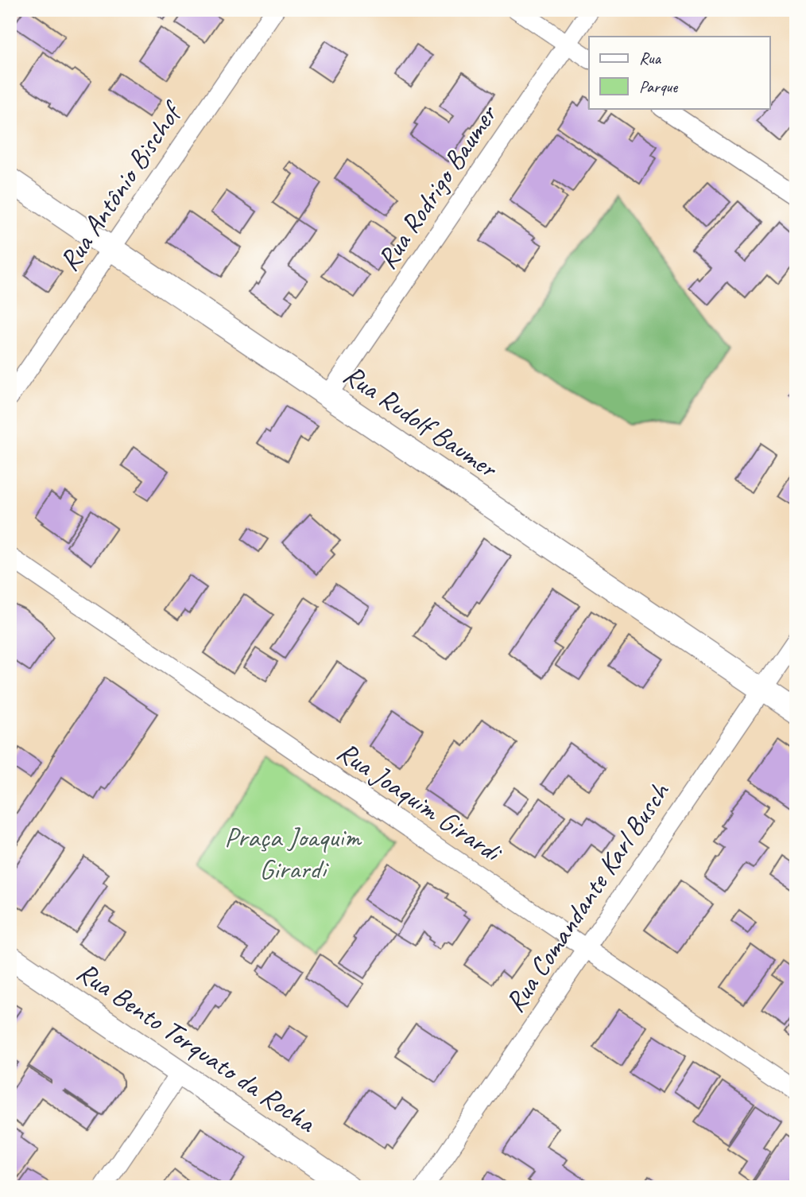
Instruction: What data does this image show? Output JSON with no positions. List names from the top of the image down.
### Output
{
  "streets": {
    "street": [
      "Rua Rodrigo Baumer",
      "Rua Antônio Bischof",
      "Rua Rudolf Baumer",
      "Rua Joaquim Girardi",
      "Rua Comandante Karl Busch",
      "Rua Bento Torquato da Rocha"
    ]
  },
  "crossings": [
    ["Rua Rodrigo Baumer", "Rua Rudolf Baumer"],
    ["Rua Antônio Bischof", "Rua Rudolf Baumer"],
    ["Rua Rudolf Baumer", "Rua Comandante Karl Busch"],
    ["Rua Joaquim Girardi", "Rua Comandante Karl Busch"]
  ],
  "parks": ["Praça Joaquim Girardi"],
  "legend": ["Rua", "Parque"]
}
